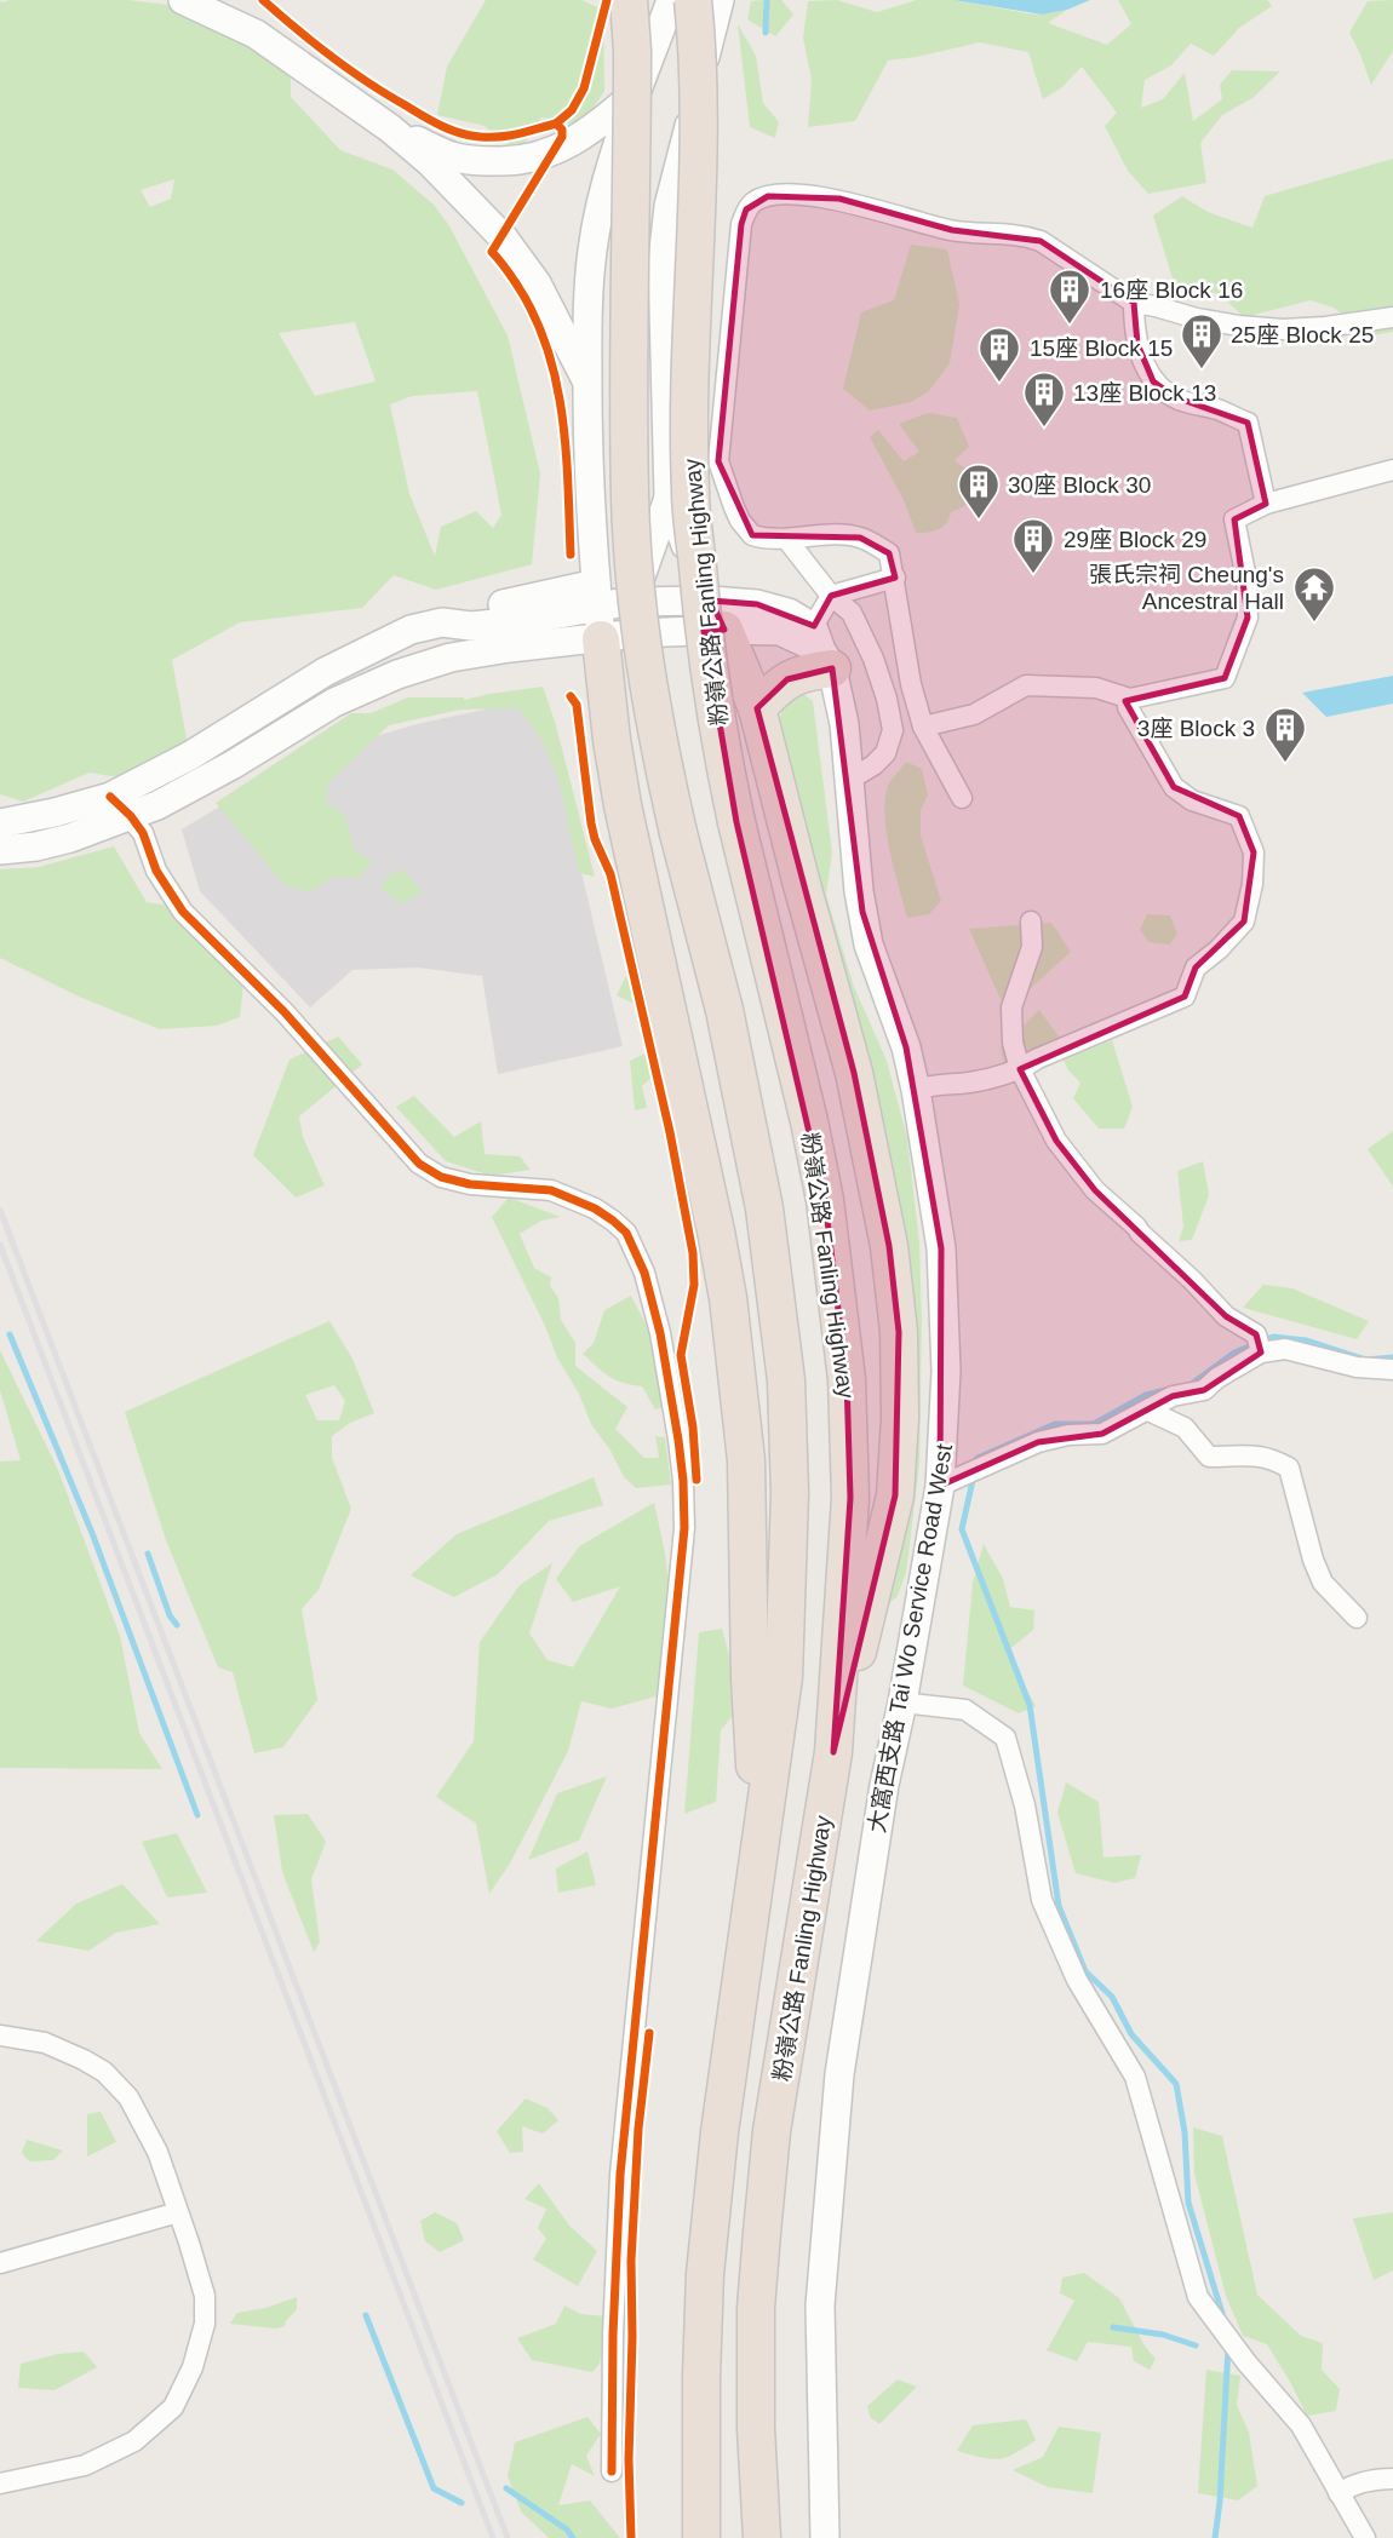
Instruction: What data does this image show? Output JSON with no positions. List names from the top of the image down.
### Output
{
  "streets": {
    "highway": ["粉嶺公路 Fanling Highway"],
    "main road": ["大窩西支路 Tai Wo Service Road West"]
  },
  "places": {
    "building": [
      "16座 Block 16",
      "25座 Block 25",
      "15座 Block 15",
      "13座 Block 13",
      "30座 Block 30",
      "29座 Block 29",
      "3座 Block 3"
    ],
    "temple": ["張氏宗祠 Cheung's Ancestral Hall"]
  }
}
